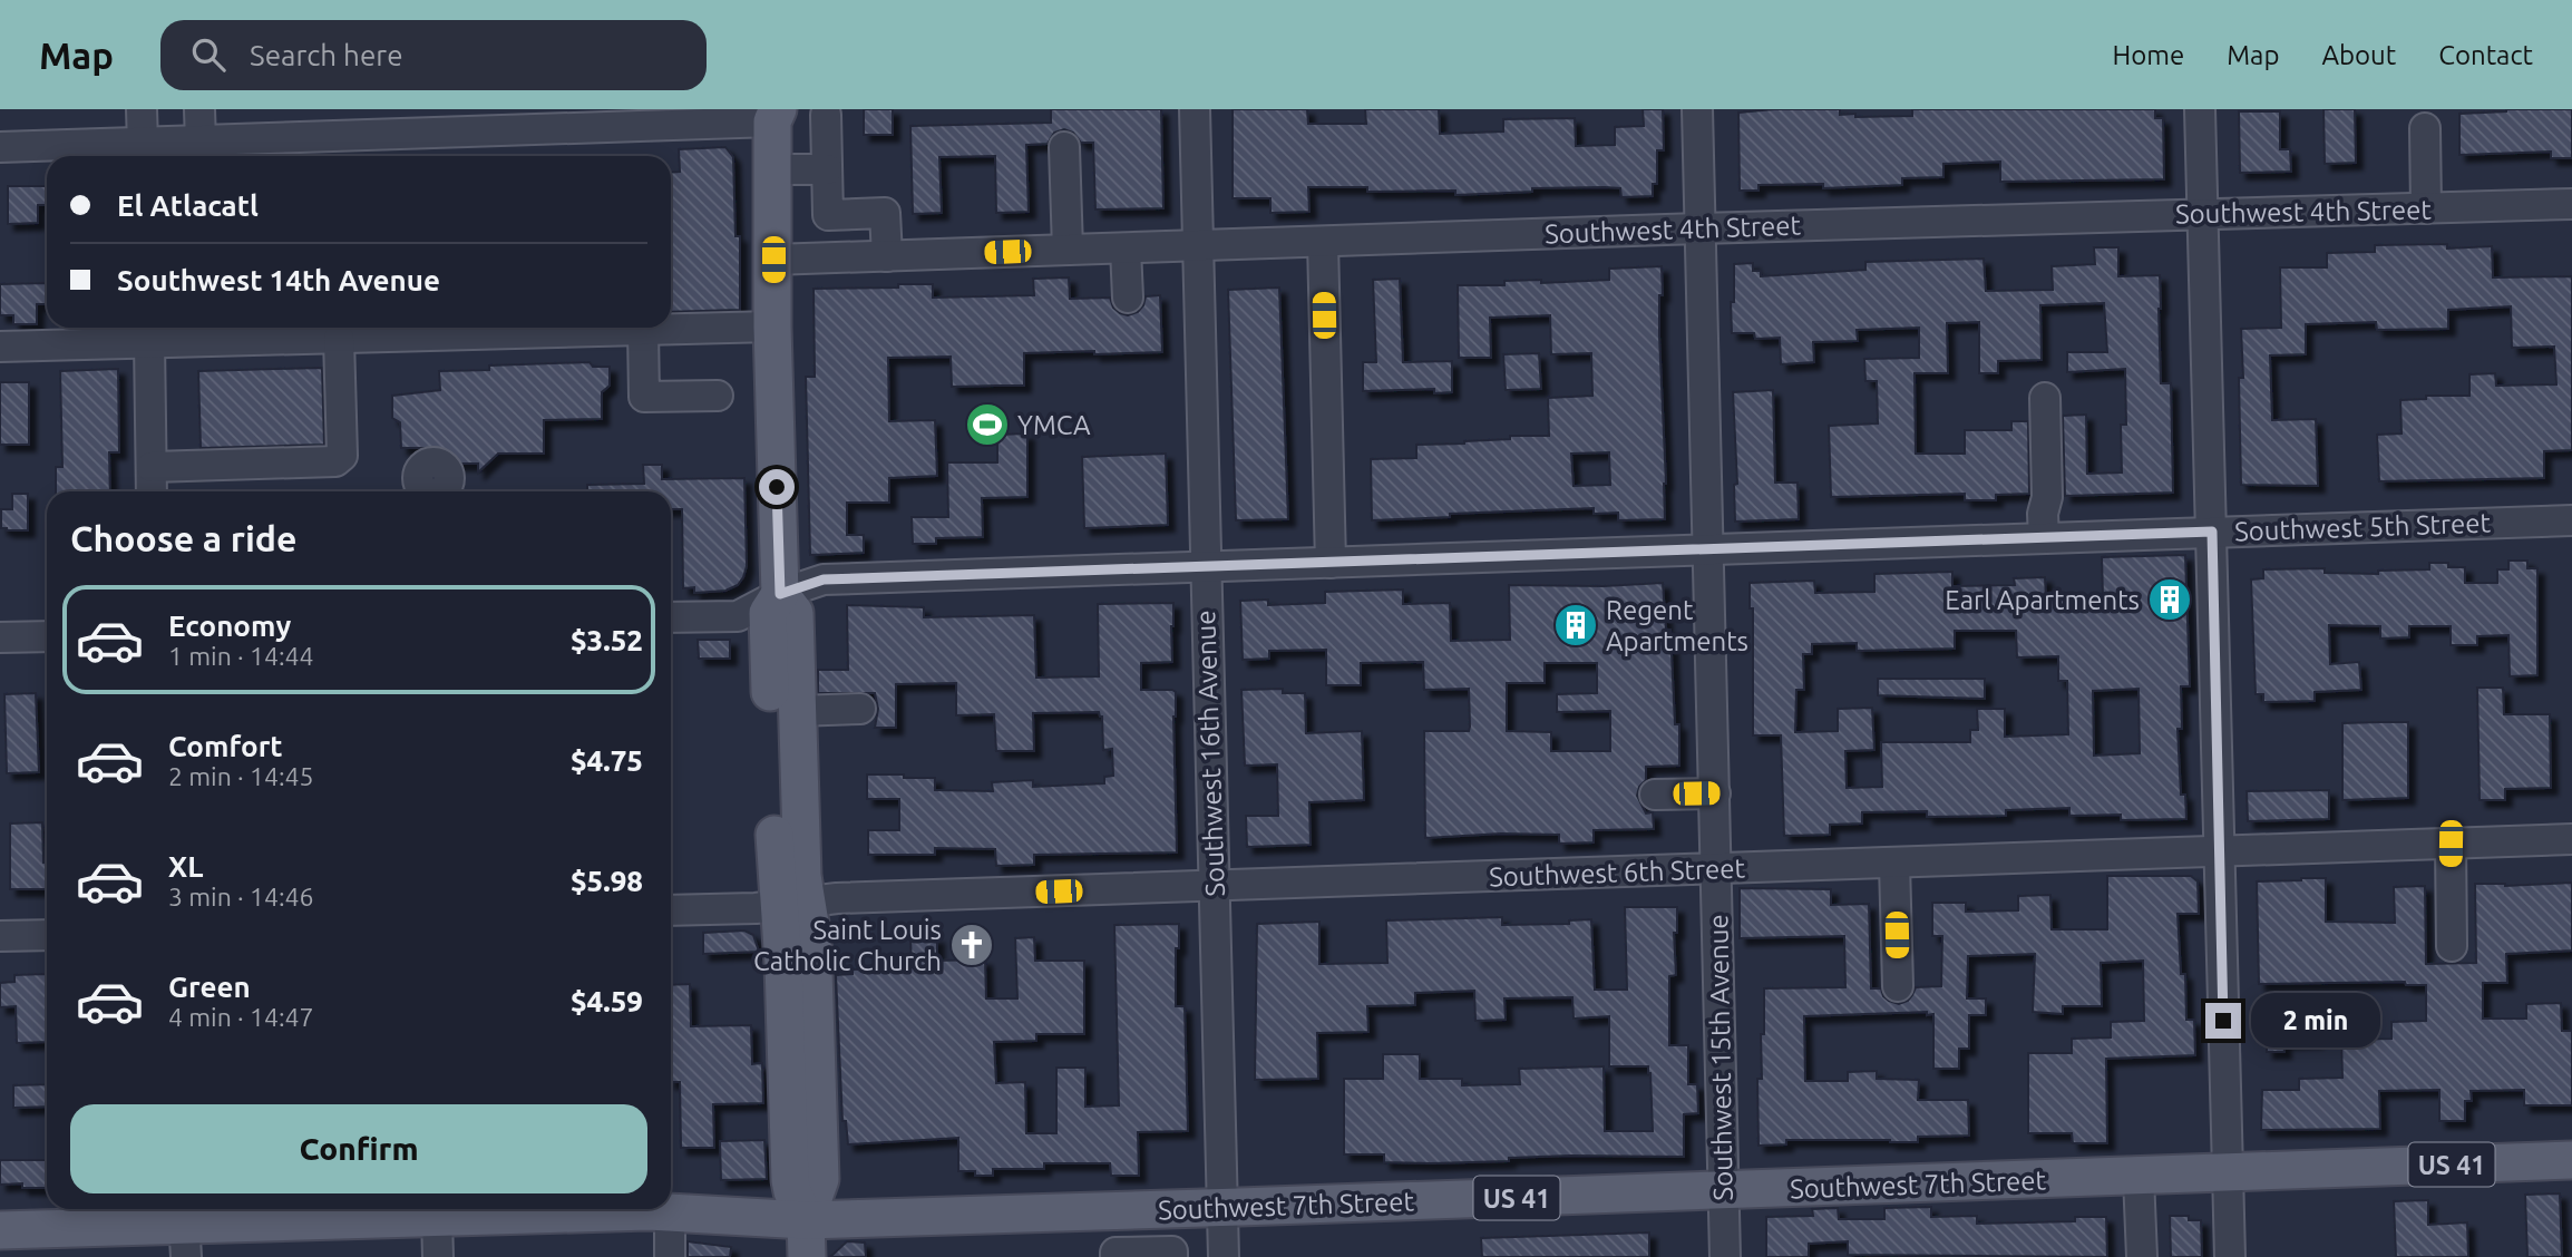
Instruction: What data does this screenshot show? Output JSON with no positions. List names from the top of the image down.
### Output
{
  "streets": {
    "main road": ["US 41", "Southwest 7th Street"],
    "street": [
      "Southwest 4th Street",
      "Southwest 5th Street",
      "Southwest 16th Avenue",
      "Southwest 6th Street",
      "Southwest 15th Avenue"
    ]
  },
  "crossings": [
    ["Southwest 4th Street", "Southwest 16th Avenue"],
    ["Southwest 4th Street", "Southwest 15th Avenue"],
    ["Southwest 5th Street", "Southwest 16th Avenue"],
    ["Southwest 5th Street", "Southwest 15th Avenue"],
    ["Southwest 16th Avenue", "Southwest 6th Street"],
    ["Southwest 16th Avenue", "Southwest 7th Street"],
    ["Southwest 6th Street", "Southwest 15th Avenue"],
    ["Southwest 15th Avenue", "Southwest 7th Street"]
  ],
  "places": {
    "sports": ["YMCA"],
    "building": ["Earl Apartments", "Regent Apartments"],
    "church": ["Saint Louis Catholic Church"]
  },
  "page": {
    "header": "Map",
    "search": "Search here",
    "nav": [
      "Home",
      "Map",
      "About",
      "Contact"
    ],
    "banner": ["El Atlacatl", "Southwest 14th Avenue"],
    "heading": "Choose a ride",
    "list": [
      {
        "name": "Economy",
        "note": "1 min · 14:44",
        "value": "$3.52"
      },
      {
        "name": "Comfort",
        "note": "2 min · 14:45",
        "value": "$4.75"
      },
      {
        "name": "XL",
        "note": "3 min · 14:46",
        "value": "$5.98"
      },
      {
        "name": "Green",
        "note": "4 min · 14:47",
        "value": "$4.59"
      }
    ],
    "bubble": "2 min",
    "buttons": "Confirm"
  }
}
